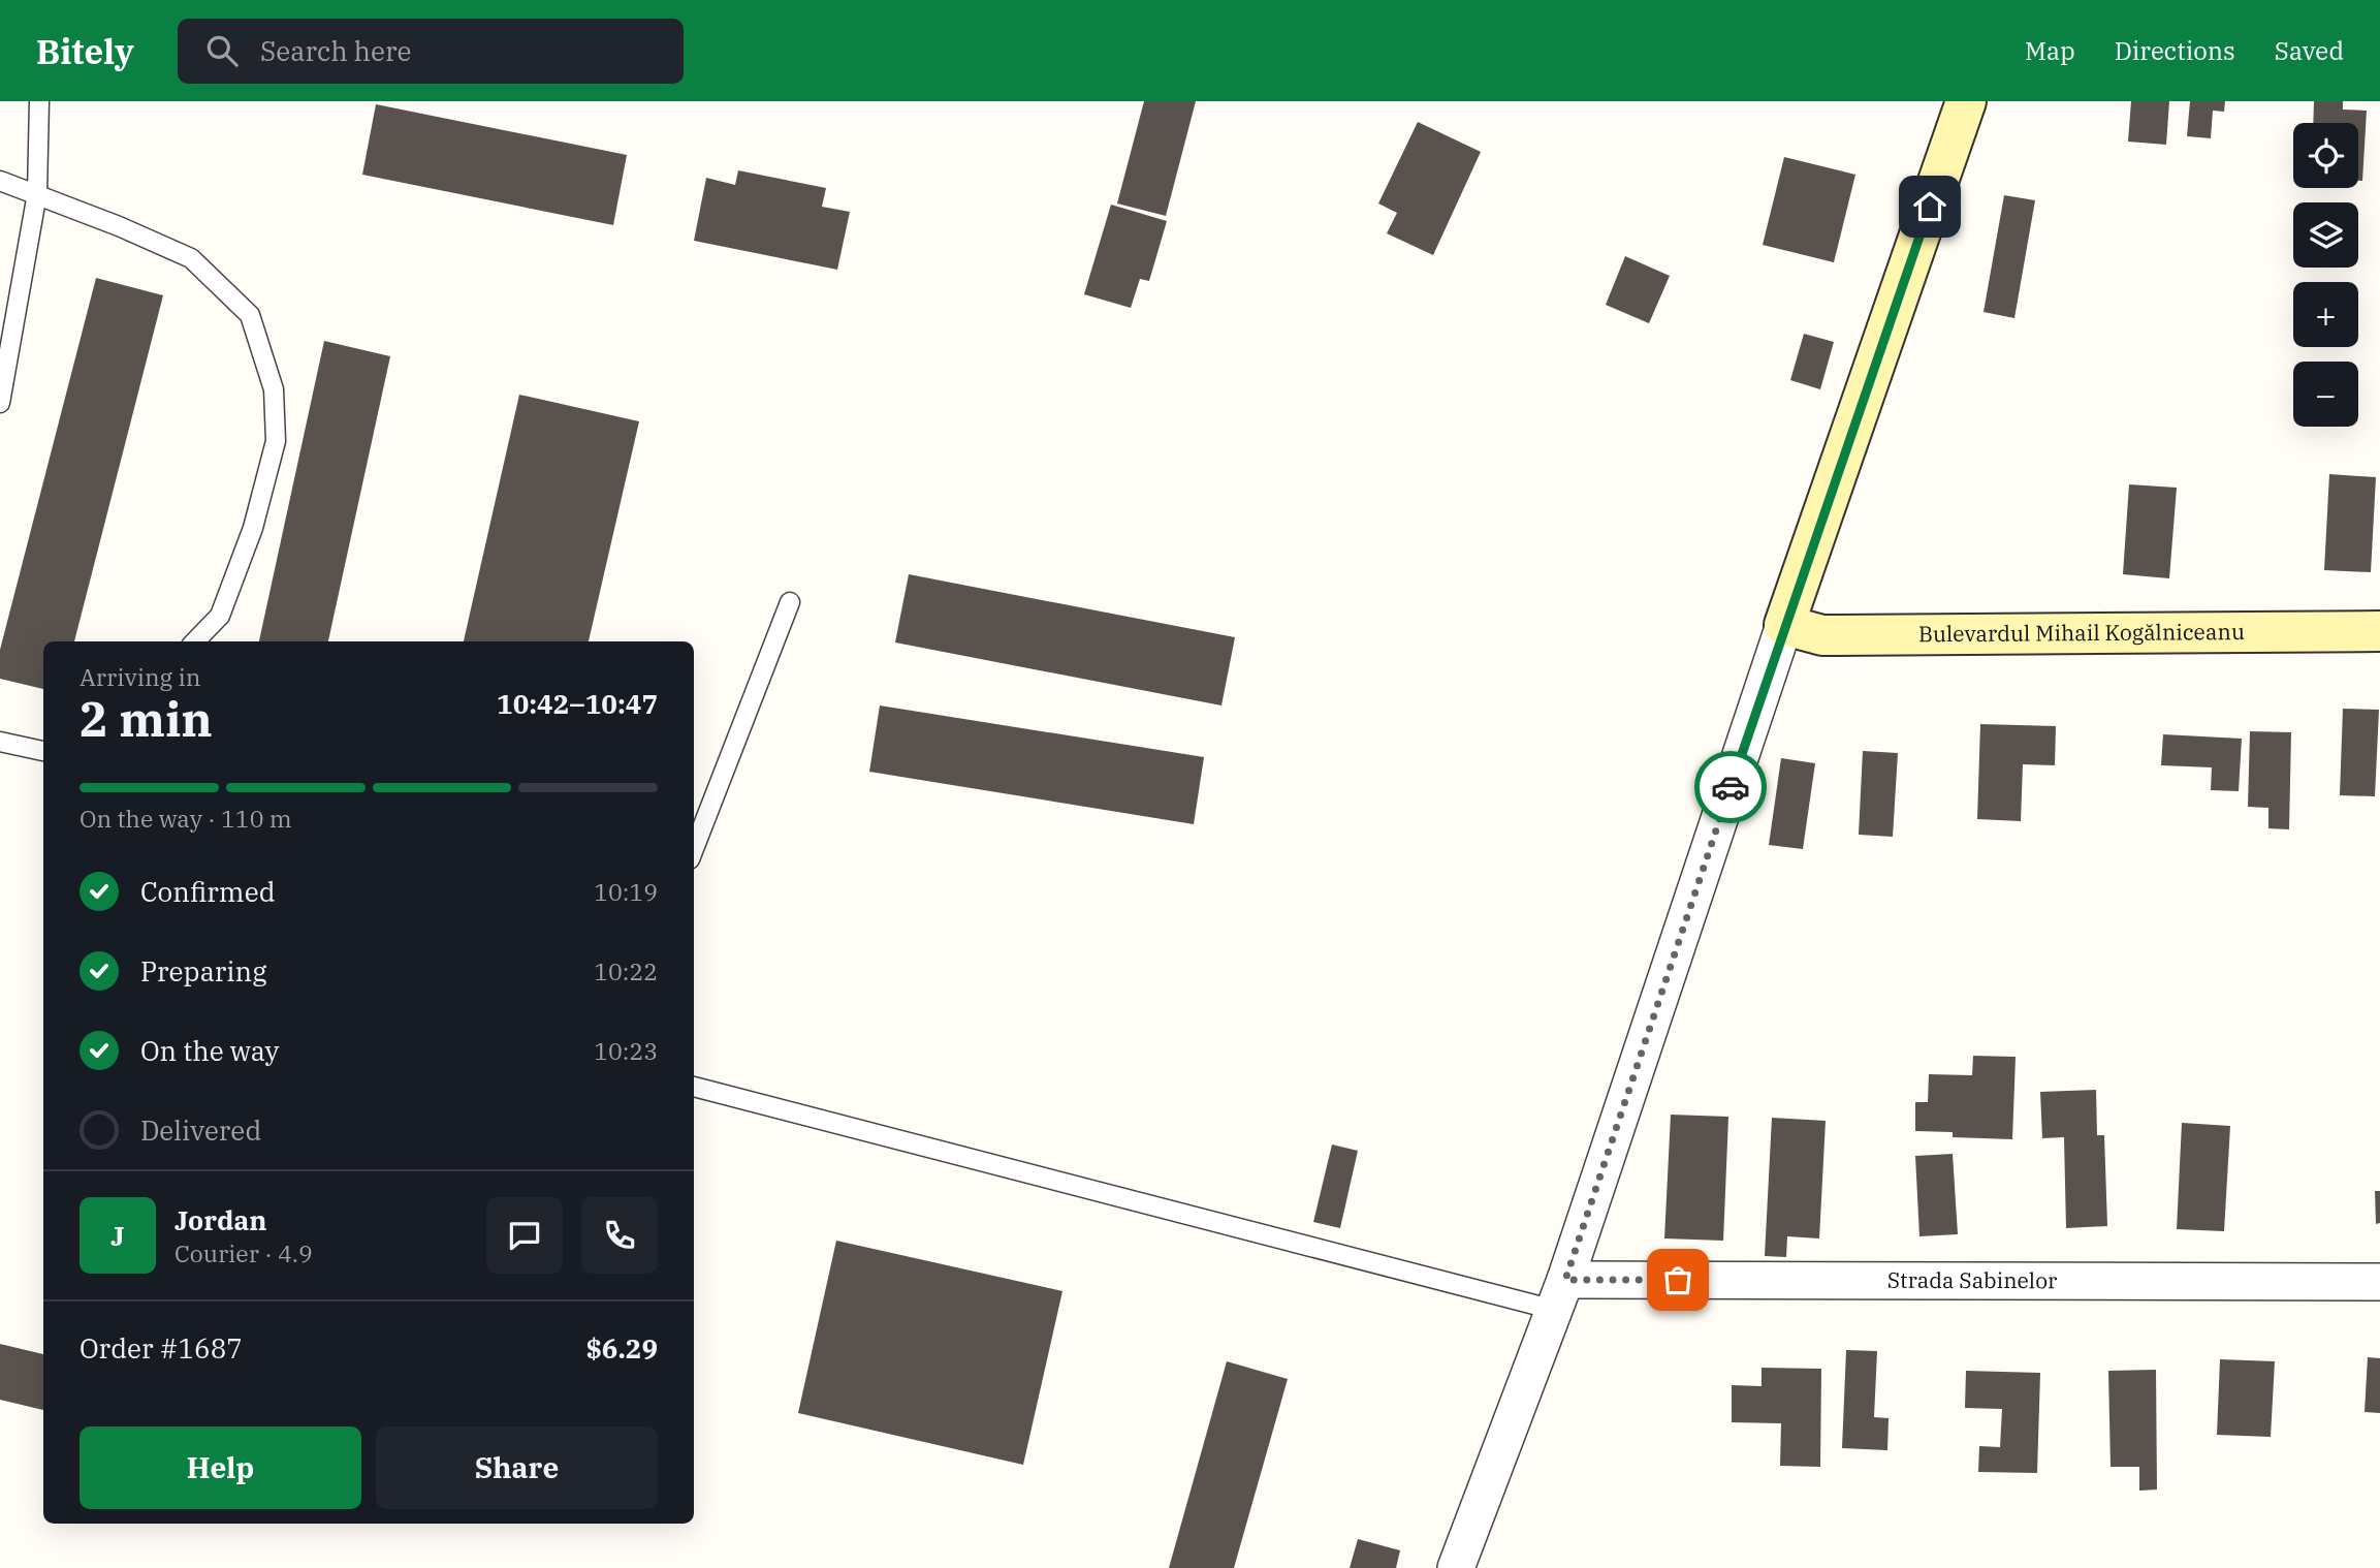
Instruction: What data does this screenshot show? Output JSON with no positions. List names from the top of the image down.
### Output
{
  "streets": {
    "main road": ["Bulevardul Mihail Kogălniceanu"],
    "street": ["Strada Sabinelor"]
  },
  "page": {
    "header": "Bitely",
    "search": "Search here",
    "nav": ["Map", "Directions", "Saved"],
    "map_buttons": ["+", "−"],
    "heading": ["2 min", "Arriving in", "10:42–10:47"],
    "panel": [
      "Jordan",
      "Courier · 4.9",
      "Order #1687",
      "$6.29"
    ],
    "bar": "On the way · 110 m",
    "list": [
      ["Confirmed", "10:19"],
      ["Preparing", "10:22"],
      ["On the way", "10:23"],
      "Delivered"
    ],
    "round": "J",
    "buttons": ["Help", "Share"]
  }
}
